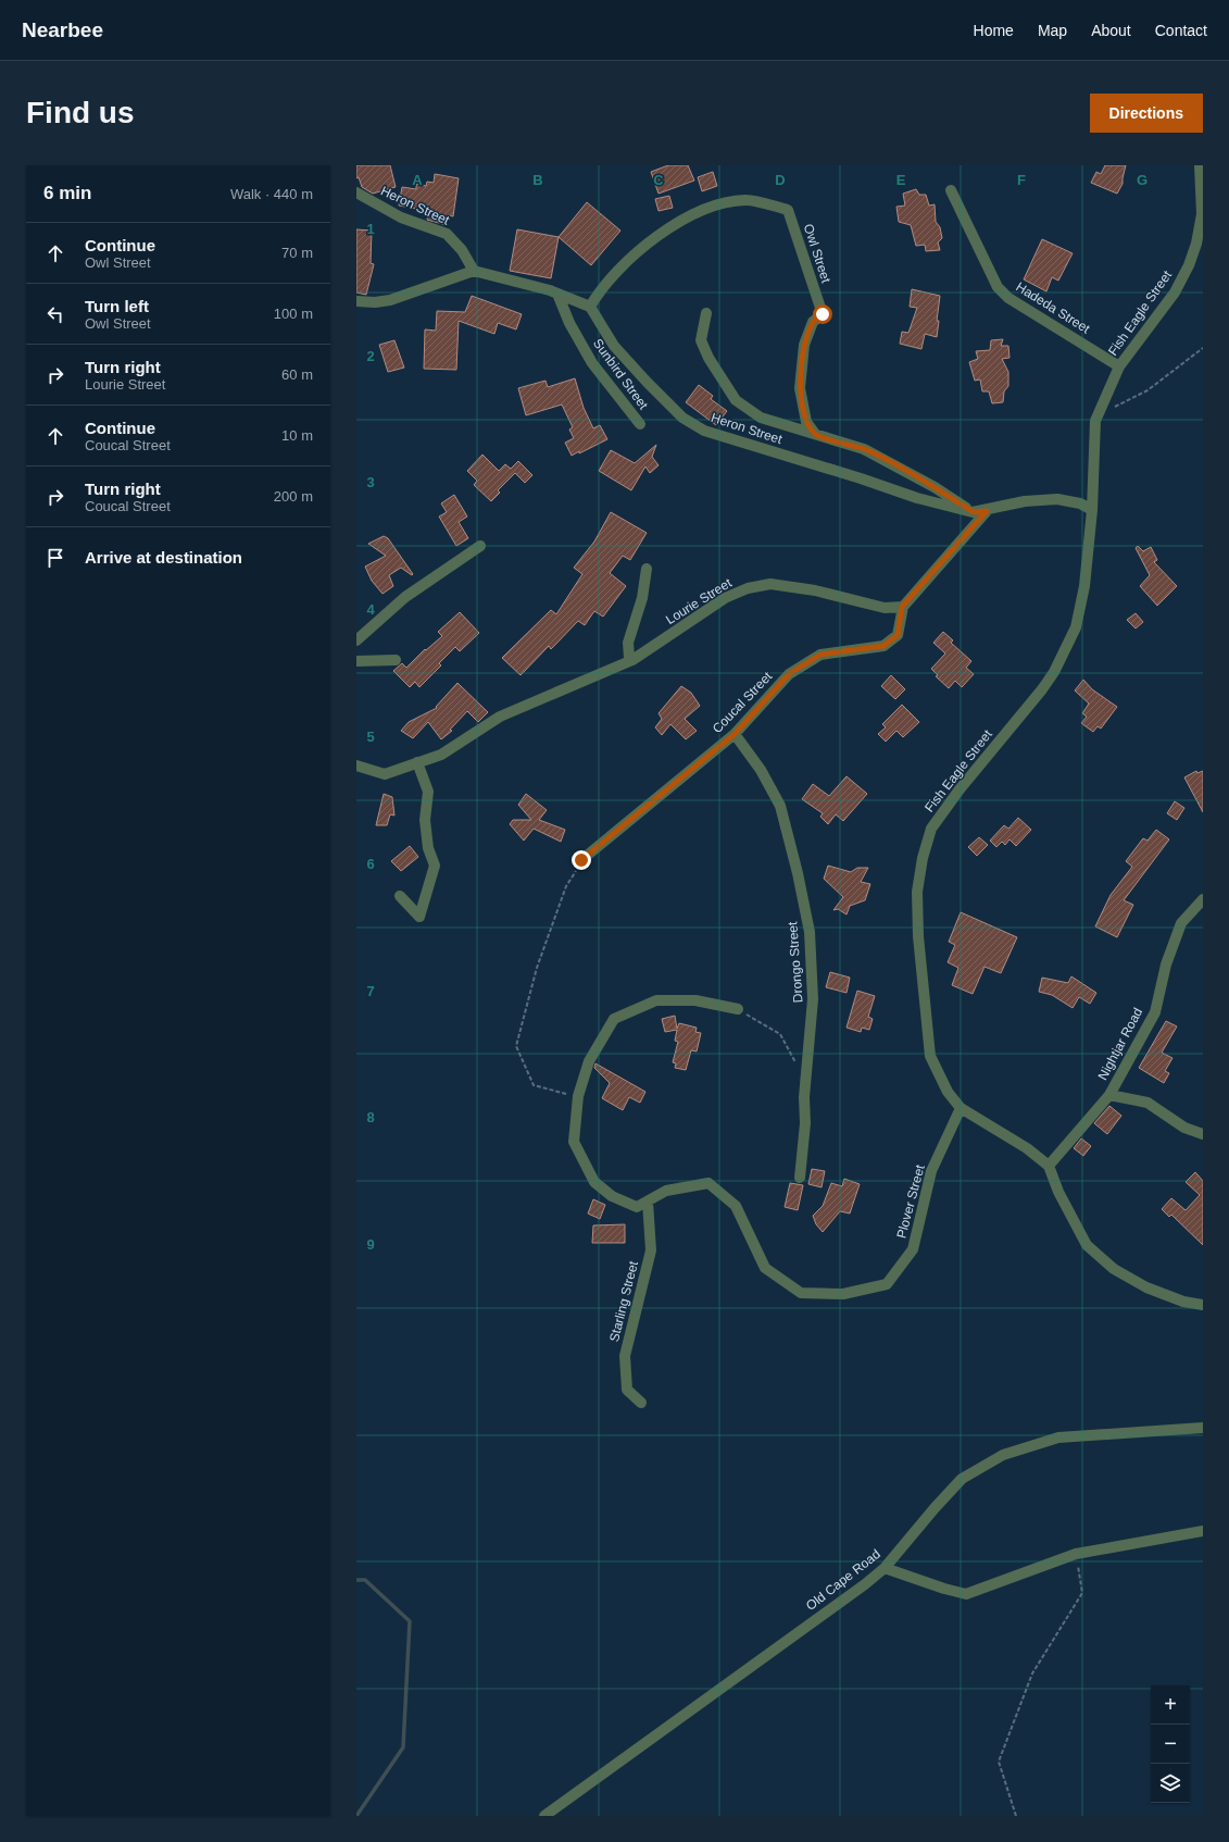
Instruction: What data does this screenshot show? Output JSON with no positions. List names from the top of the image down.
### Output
{
  "streets": {
    "street": [
      "Heron Street",
      "Owl Street",
      "Hadeda Street",
      "Fish Eagle Street",
      "Sunbird Street",
      "Lourie Street",
      "Coucal Street",
      "Drongo Street",
      "Nightjar Road",
      "Plover Street",
      "Starling Street",
      "Old Cape Road"
    ]
  },
  "crossings": [
    ["Heron Street", "Owl Street"],
    ["Hadeda Street", "Fish Eagle Street"],
    ["Fish Eagle Street", "Nightjar Road"],
    ["Fish Eagle Street", "Plover Street"],
    ["Lourie Street", "Coucal Street"],
    ["Coucal Street", "Drongo Street"],
    ["Plover Street", "Starling Street"]
  ],
  "page": {
    "header": "Nearbee",
    "nav": [
      "Home",
      "Map",
      "About",
      "Contact"
    ],
    "buttons": "Directions",
    "title": "Find us",
    "heading": ["6 min", "Walk · 440 m"],
    "list": [
      ["Continue", "Owl Street", "70 m"],
      ["Turn left", "Owl Street", "100 m"],
      ["Turn right", "Lourie Street", "60 m"],
      ["Continue", "Coucal Street", "10 m"],
      ["Turn right", "Coucal Street", "200 m"],
      "Arrive at destination"
    ],
    "map_buttons": ["+", "−"]
  },
  "grid": {
    "columns": [
      "A",
      "B",
      "C",
      "D",
      "E",
      "F",
      "G"
    ],
    "rows": [
      "1",
      "2",
      "3",
      "4",
      "5",
      "6",
      "7",
      "8",
      "9"
    ]
  }
}
